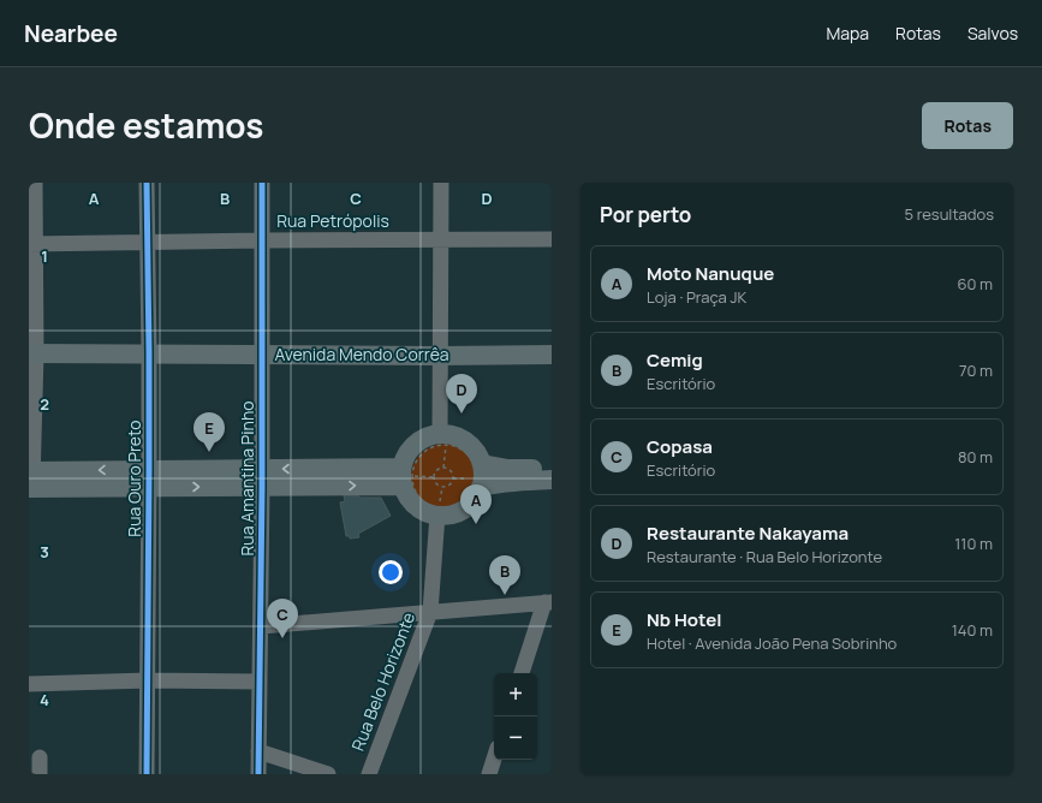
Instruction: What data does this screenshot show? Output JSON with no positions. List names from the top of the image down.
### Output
{
  "streets": {
    "main road": ["Avenida Mendo Corrêa"],
    "street": [
      "Rua Petrópolis",
      "Rua Ouro Preto",
      "Rua Amantina Pinho",
      "Rua Belo Horizonte"
    ]
  },
  "crossings": [
    ["Rua Petrópolis", "Rua Ouro Preto"],
    ["Rua Petrópolis", "Rua Amantina Pinho"],
    ["Avenida Mendo Corrêa", "Rua Ouro Preto"],
    ["Avenida Mendo Corrêa", "Rua Amantina Pinho"]
  ],
  "page": {
    "header": "Nearbee",
    "nav": ["Mapa", "Rotas", "Salvos"],
    "title": "Onde estamos",
    "buttons": "Rotas",
    "heading": ["Por perto", "5 resultados"],
    "list": [
      {
        "mark": "A",
        "name": "Moto Nanuque",
        "note": "Loja · Praça JK",
        "value": "60 m"
      },
      {
        "mark": "B",
        "name": "Cemig",
        "note": "Escritório",
        "value": "70 m"
      },
      {
        "mark": "C",
        "name": "Copasa",
        "note": "Escritório",
        "value": "80 m"
      },
      {
        "mark": "D",
        "name": "Restaurante Nakayama",
        "note": "Restaurante · Rua Belo Horizonte",
        "value": "110 m"
      },
      {
        "mark": "E",
        "name": "Nb Hotel",
        "note": "Hotel · Avenida João Pena Sobrinho",
        "value": "140 m"
      }
    ],
    "pins": [
      "D",
      "E",
      "A",
      "B",
      "C"
    ],
    "map_buttons": ["+", "−"]
  },
  "grid": {
    "columns": [
      "A",
      "B",
      "C",
      "D"
    ],
    "rows": [
      "1",
      "2",
      "3",
      "4"
    ]
  }
}
